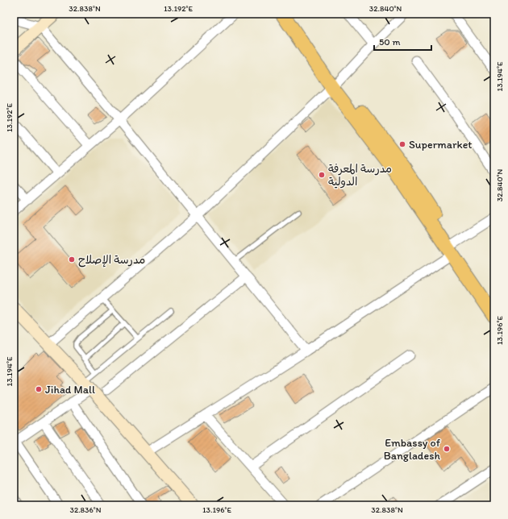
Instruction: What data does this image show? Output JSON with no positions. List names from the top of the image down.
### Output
{
  "places": [
    "Supermarket",
    "مدرسة المعرفة الدولية",
    "مدرسة الإصلاح",
    "Jihad Mall",
    "Embassy of Bangladesh"
  ],
  "scale_bar": "50 m",
  "coordinates": [
    "32.838°N",
    "13.192°E",
    "32.840°N",
    "13.194°E",
    "13.196°E",
    "32.836°N"
  ]
}
